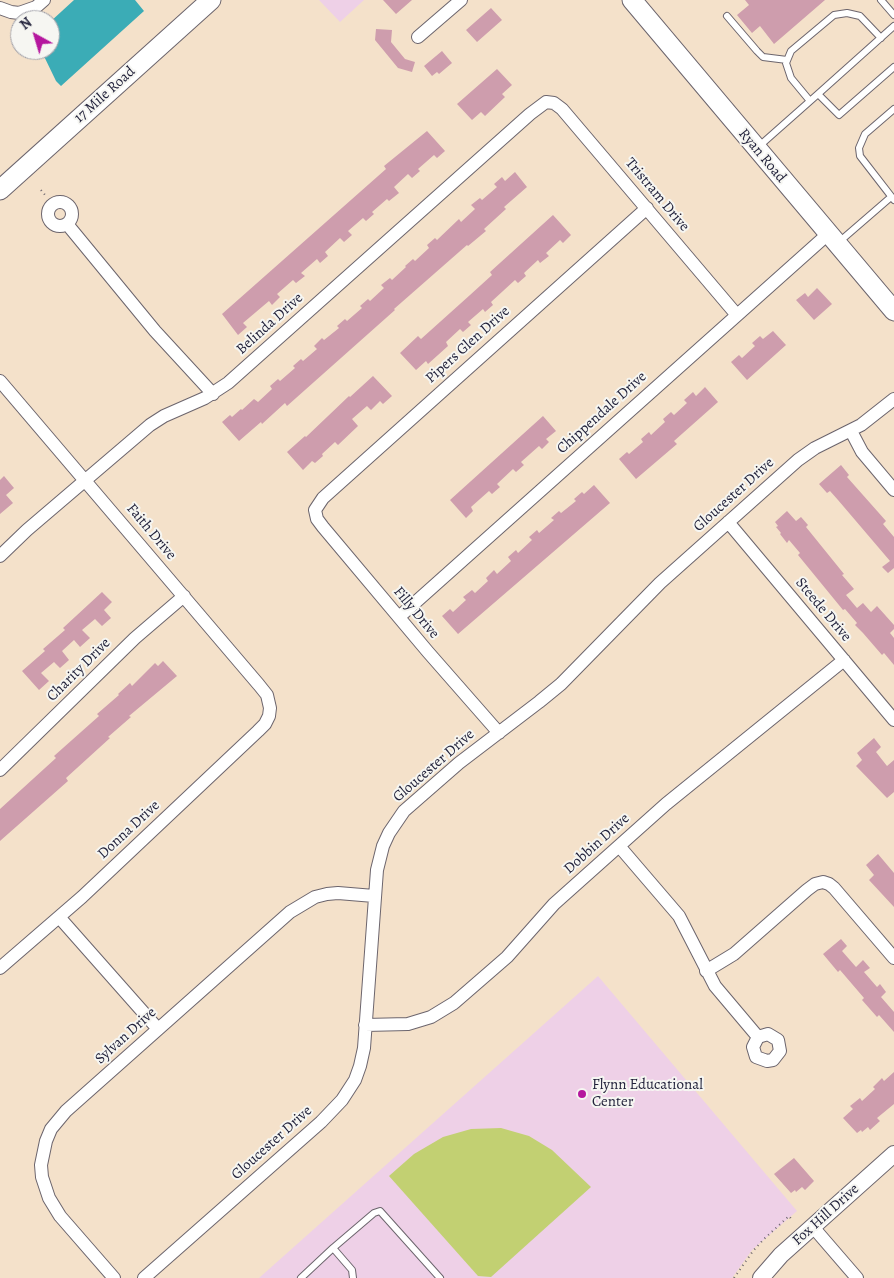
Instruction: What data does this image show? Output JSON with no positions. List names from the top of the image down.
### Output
{
  "streets": {
    "main road": ["17 Mile Road", "Ryan Road"],
    "street": [
      "Tristram Drive",
      "Belinda Drive",
      "Pipers Glen Drive",
      "Chippendale Drive",
      "Gloucester Drive",
      "Faith Drive",
      "Steede Drive",
      "Filly Drive",
      "Charity Drive",
      "Donna Drive",
      "Dobbin Drive",
      "Sylvan Drive",
      "Fox Hill Drive"
    ]
  },
  "crossings": [
    ["Ryan Road", "Chippendale Drive"],
    ["Tristram Drive", "Belinda Drive"],
    ["Tristram Drive", "Pipers Glen Drive"],
    ["Tristram Drive", "Chippendale Drive"],
    ["Belinda Drive", "Faith Drive"],
    ["Pipers Glen Drive", "Filly Drive"],
    ["Chippendale Drive", "Filly Drive"],
    ["Gloucester Drive", "Steede Drive"],
    ["Gloucester Drive", "Filly Drive"],
    ["Gloucester Drive", "Dobbin Drive"],
    ["Gloucester Drive", "Sylvan Drive"],
    ["Faith Drive", "Charity Drive"],
    ["Faith Drive", "Donna Drive"],
    ["Steede Drive", "Dobbin Drive"]
  ],
  "places": ["Flynn Educational Center"],
  "north": "top left"
}
